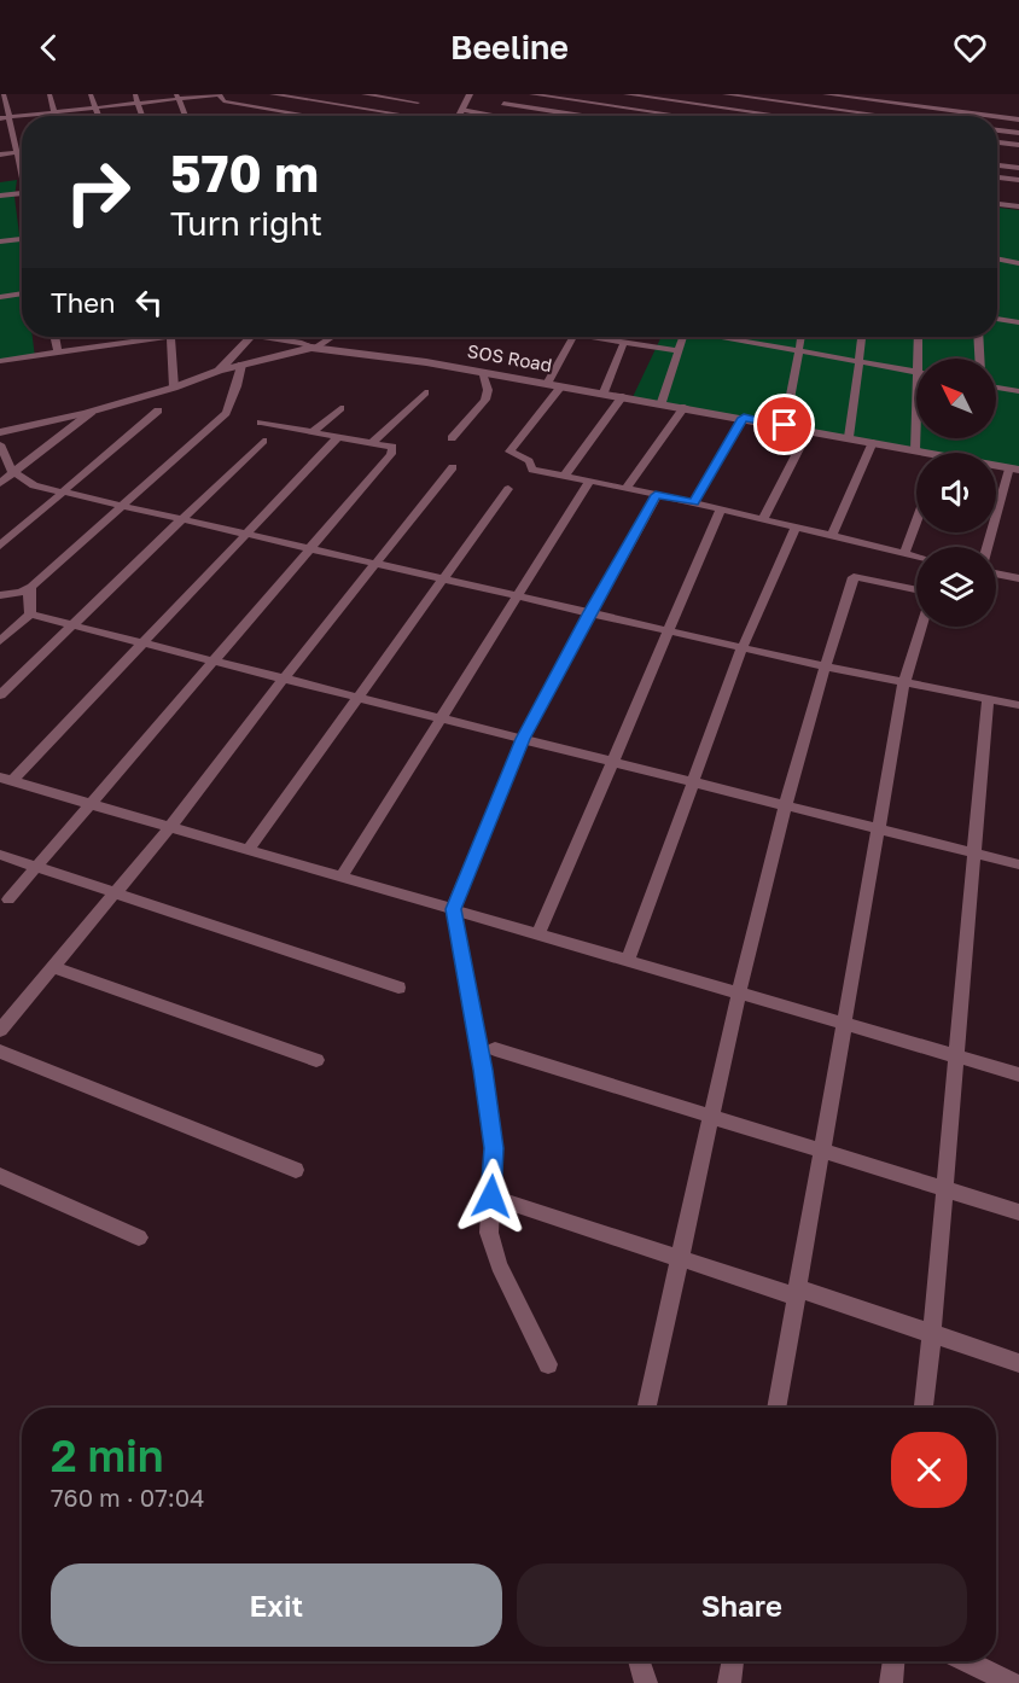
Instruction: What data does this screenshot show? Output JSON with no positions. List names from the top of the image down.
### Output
{
  "streets": {
    "street": ["SOS Road"]
  },
  "north": "top left",
  "page": {
    "header": "Beeline",
    "turn": ["570 m", "Turn right"],
    "then": "Then",
    "heading": ["2 min", "760 m · 07:04"],
    "buttons": ["Exit", "Share"]
  }
}
